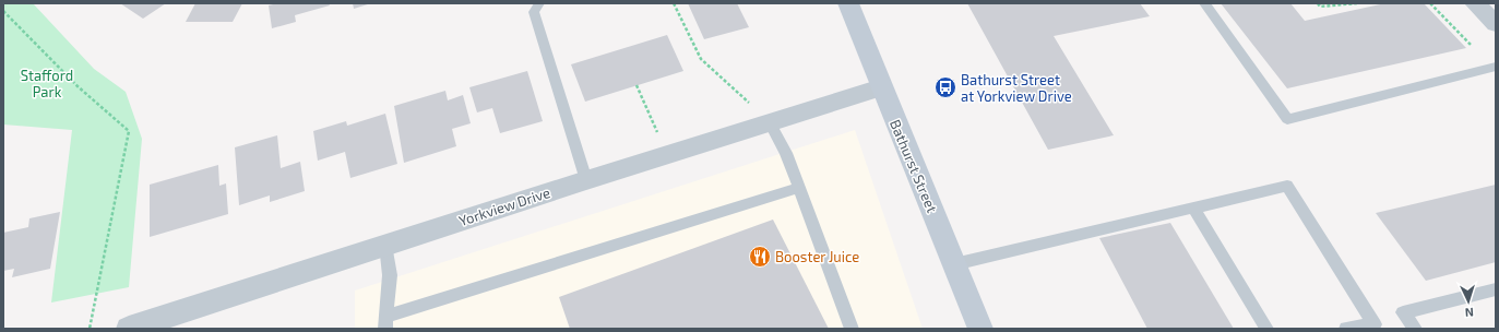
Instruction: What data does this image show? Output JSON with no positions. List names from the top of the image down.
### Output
{
  "streets": {
    "main road": ["Bathurst Street"],
    "street": ["Yorkview Drive"]
  },
  "crossings": [
    ["Bathurst Street", "Yorkview Drive"]
  ],
  "parks": ["Stafford Park"],
  "places": {
    "bus stop": ["Bathurst Street at Yorkview Drive"],
    "restaurant": ["Booster Juice"]
  },
  "north": "bottom"
}
